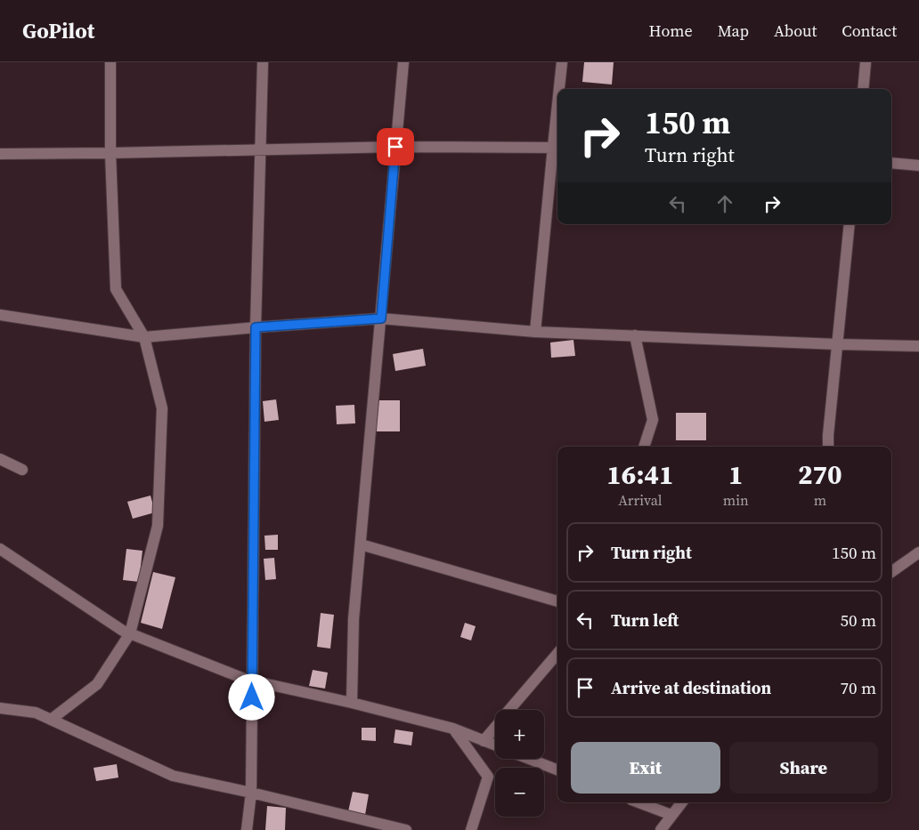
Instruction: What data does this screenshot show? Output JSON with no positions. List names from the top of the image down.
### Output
{
  "page": {
    "header": "GoPilot",
    "nav": [
      "Home",
      "Map",
      "About",
      "Contact"
    ],
    "turn": ["150 m", "Turn right"],
    "eta": [
      "16:41",
      "Arrival",
      "1",
      "min",
      "270",
      "m"
    ],
    "list": [
      {
        "name": "Turn right",
        "value": "150 m"
      },
      {
        "name": "Turn left",
        "value": "50 m"
      },
      {
        "name": "Arrive at destination",
        "value": "70 m"
      }
    ],
    "map_buttons": ["+", "−"],
    "buttons": ["Exit", "Share"]
  }
}
